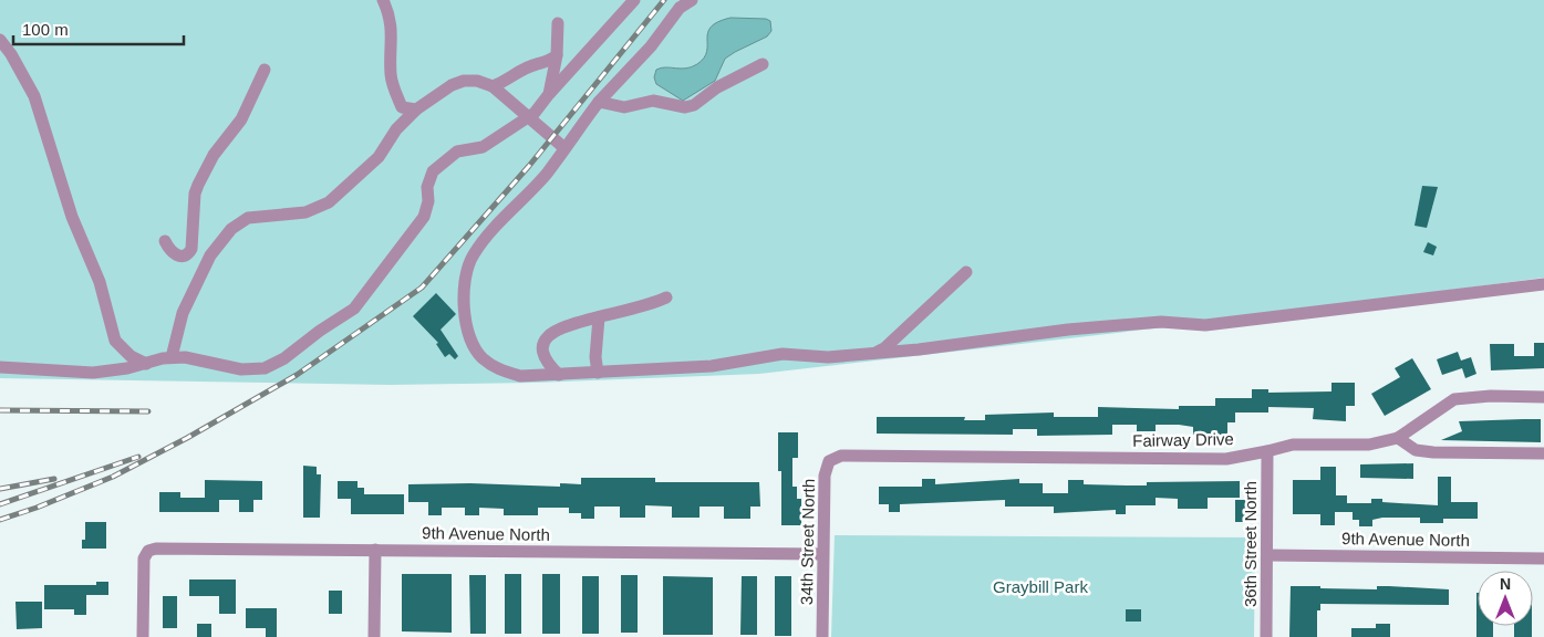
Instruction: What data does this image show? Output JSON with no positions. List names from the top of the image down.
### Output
{
  "streets": {
    "street": [
      "Fairway Drive",
      "9th Avenue North",
      "34th Street North",
      "36th Street North"
    ]
  },
  "crossings": [
    ["Fairway Drive", "34th Street North"],
    ["Fairway Drive", "36th Street North"],
    ["9th Avenue North", "34th Street North"],
    ["9th Avenue North", "36th Street North"]
  ],
  "parks": ["Graybill Park"],
  "scale_bar": "100 m",
  "north": "top"
}
